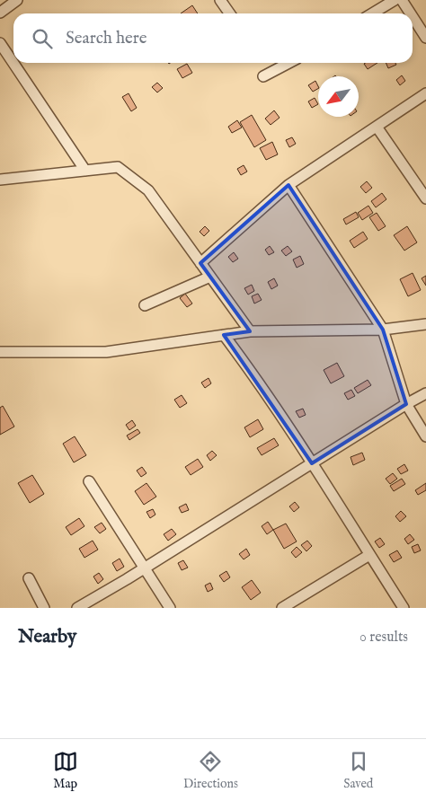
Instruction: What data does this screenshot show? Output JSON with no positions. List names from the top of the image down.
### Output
{
  "north": "bottom left",
  "page": {
    "search": "Search here",
    "heading": ["Nearby", "0 results"],
    "nav": ["Map", "Directions", "Saved"]
  }
}
